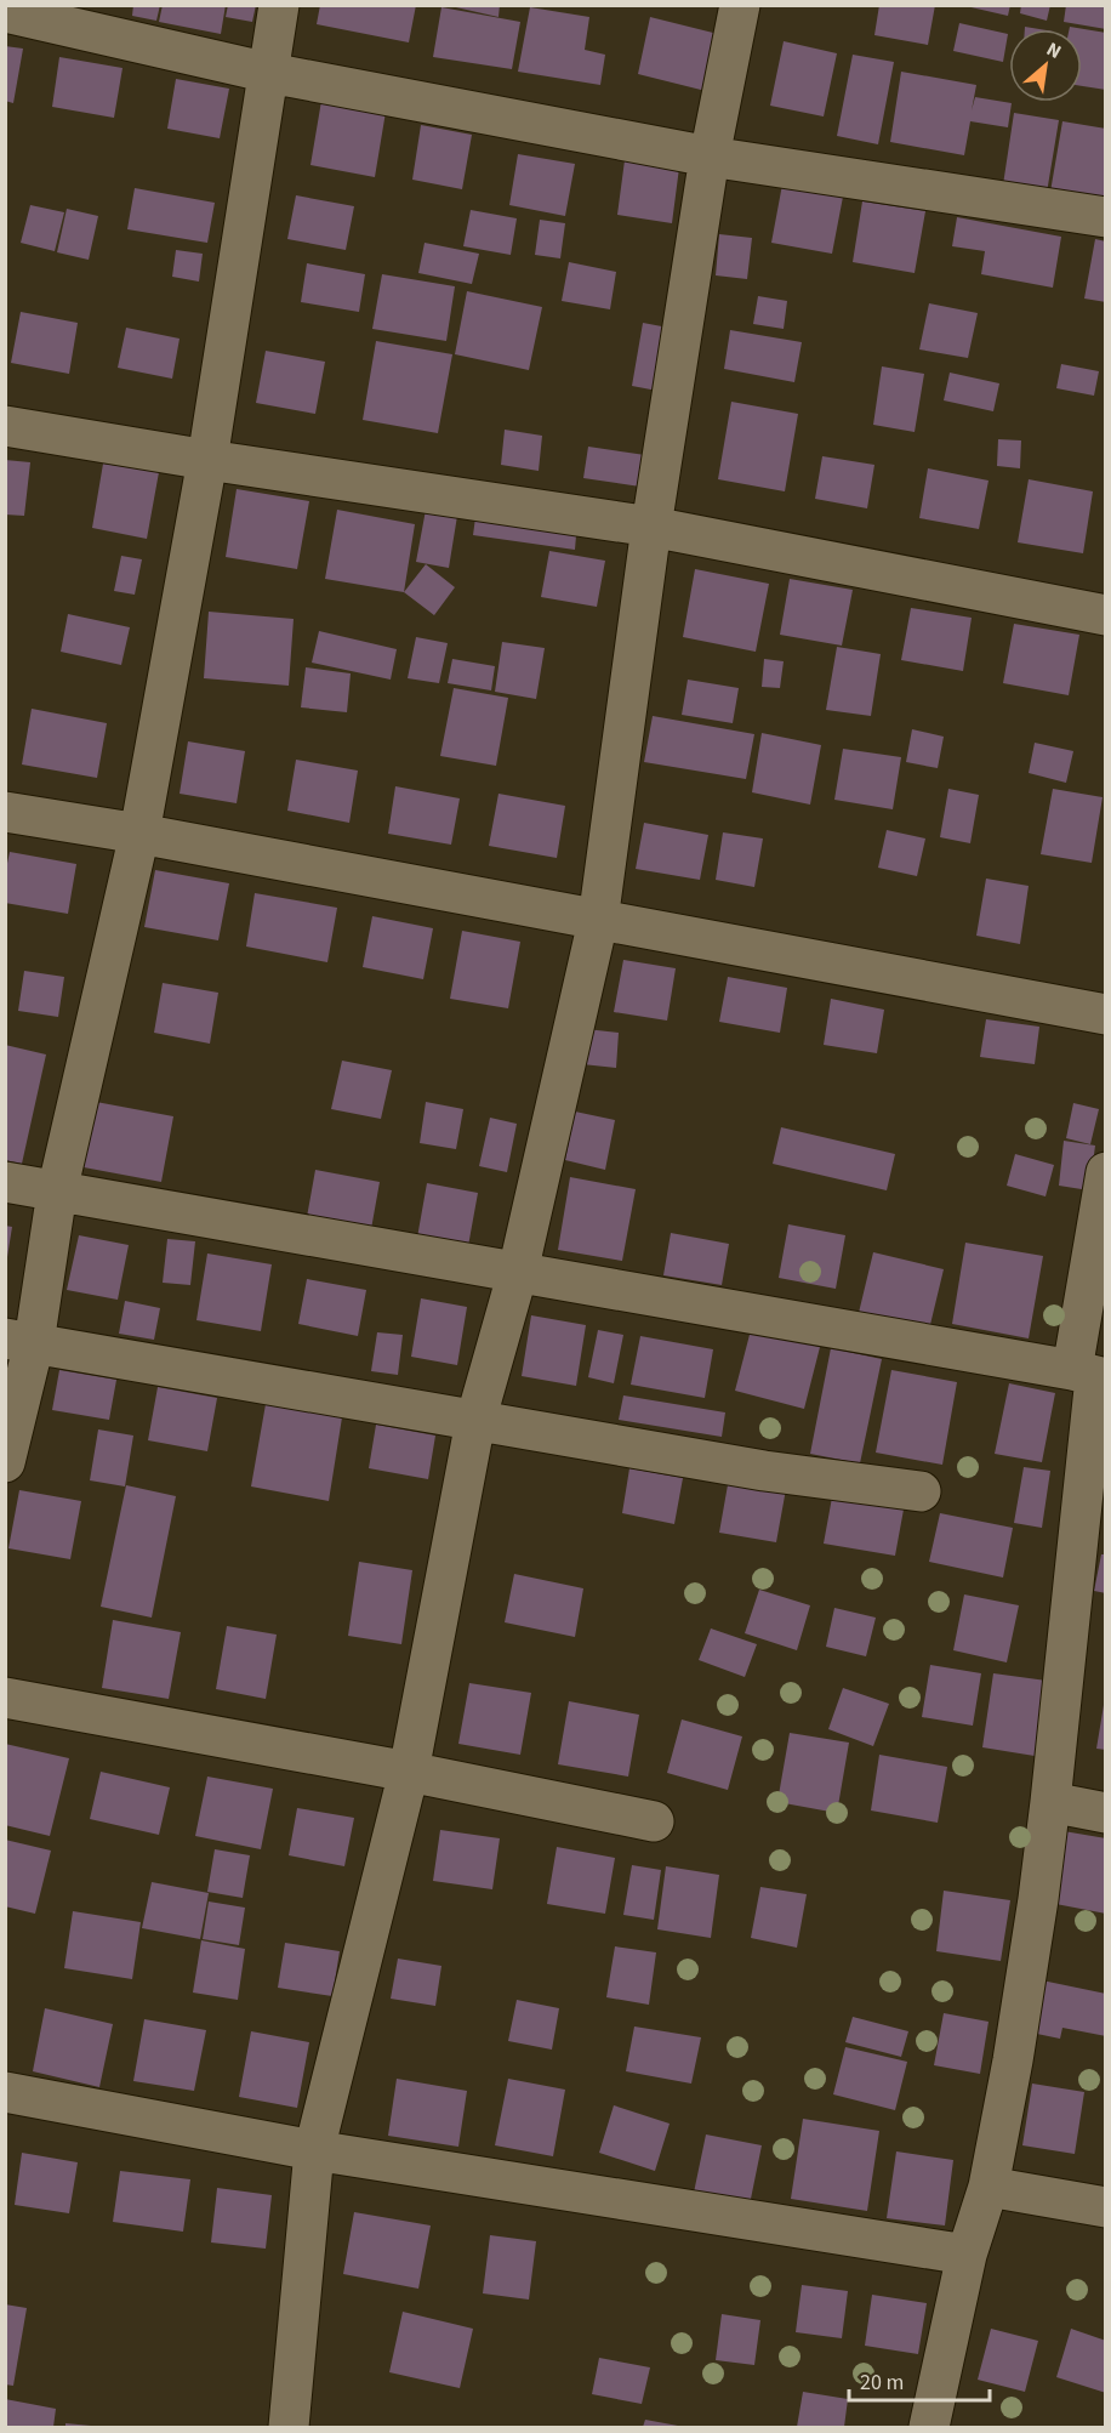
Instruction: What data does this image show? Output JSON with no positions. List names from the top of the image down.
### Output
{
  "scale_bar": "20 m",
  "north": "top right"
}
